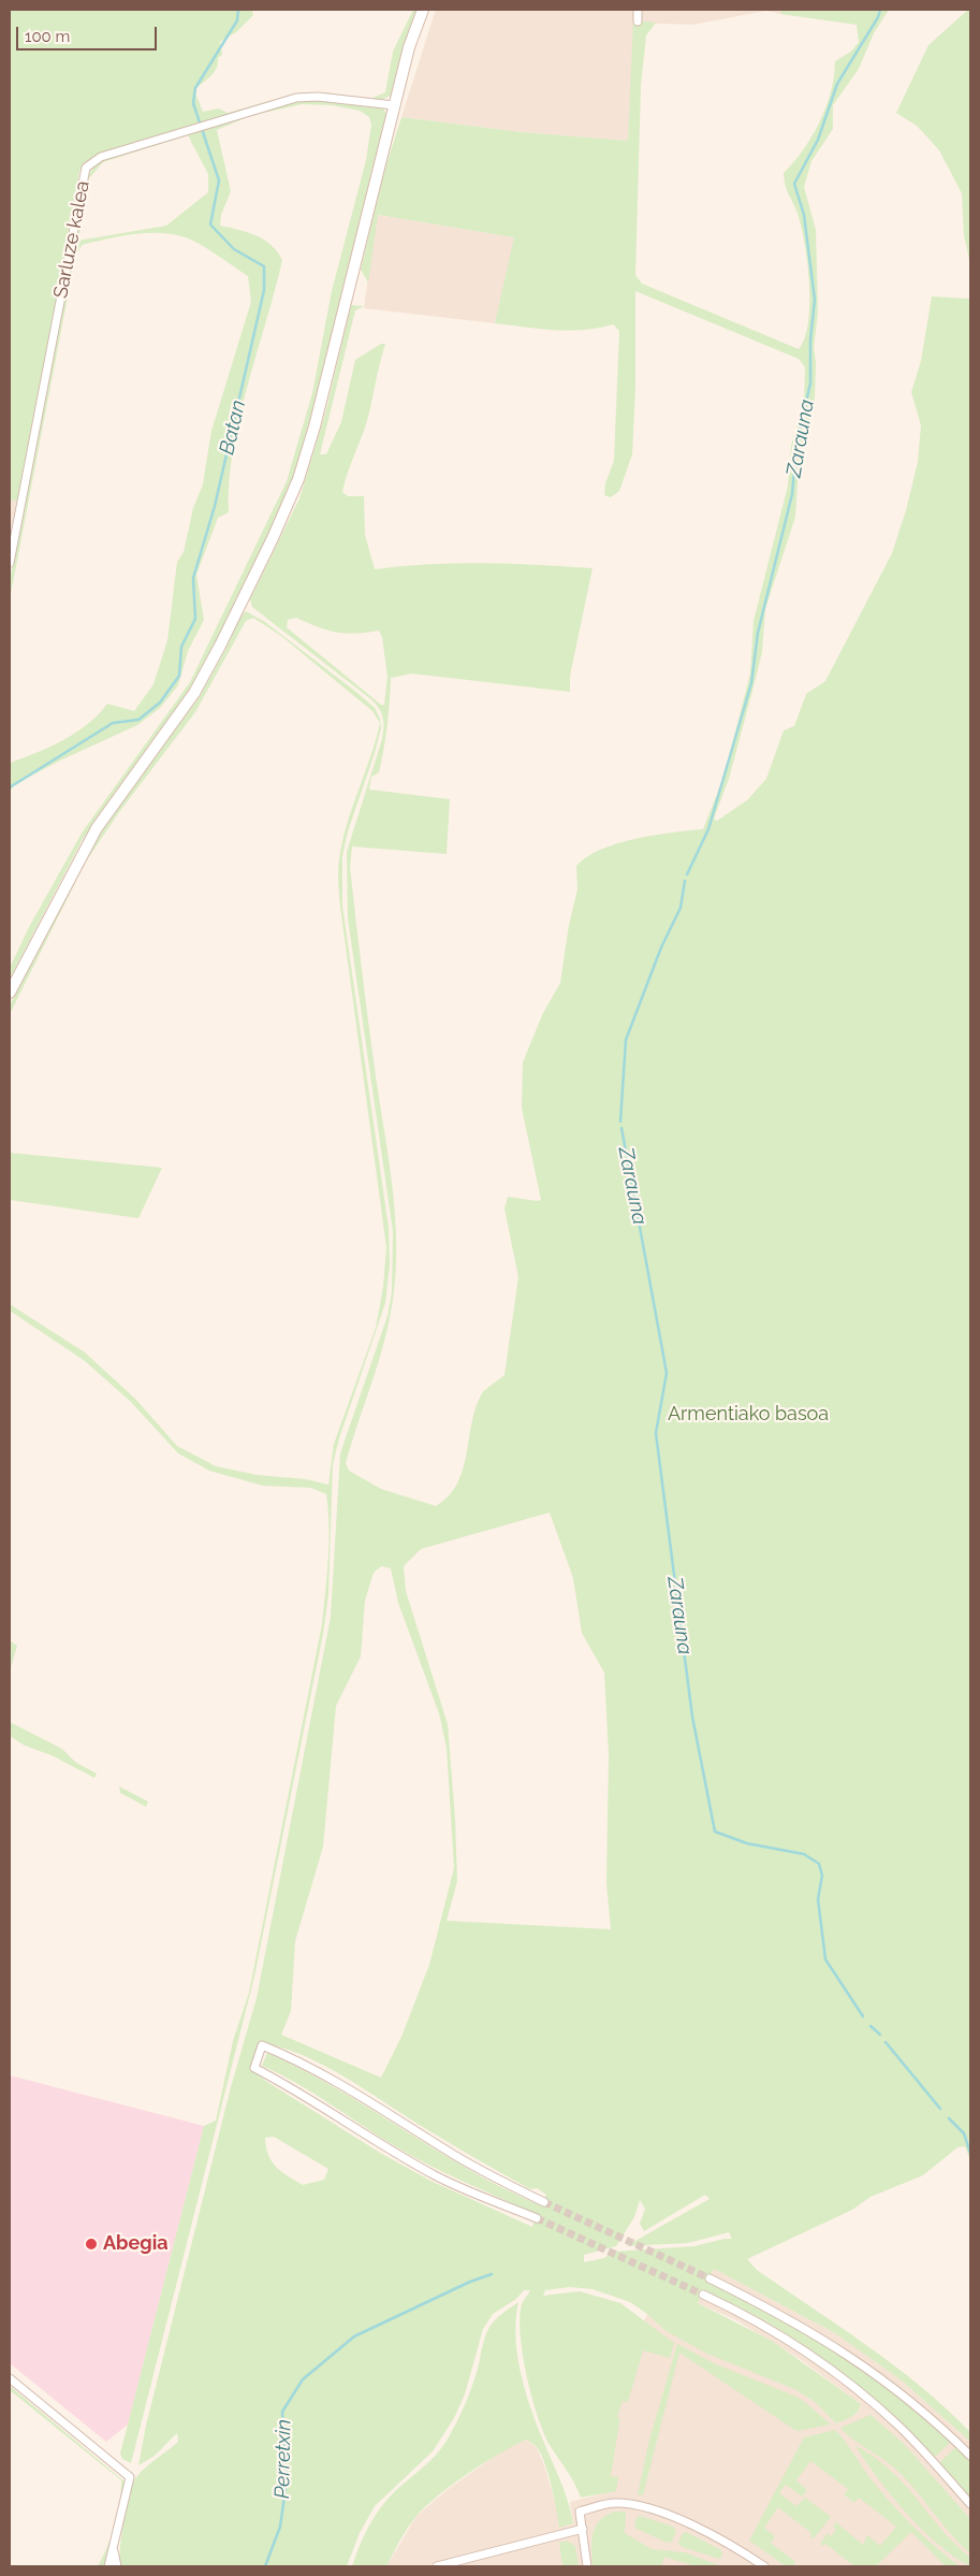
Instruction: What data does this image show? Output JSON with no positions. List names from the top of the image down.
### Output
{
  "streets": {
    "street": ["Sarluze kalea"]
  },
  "water": ["Batan", "Zarauna", "Perretxin"],
  "parks": ["Armentiako basoa"],
  "places": ["Abegia"],
  "scale_bar": "100 m"
}
